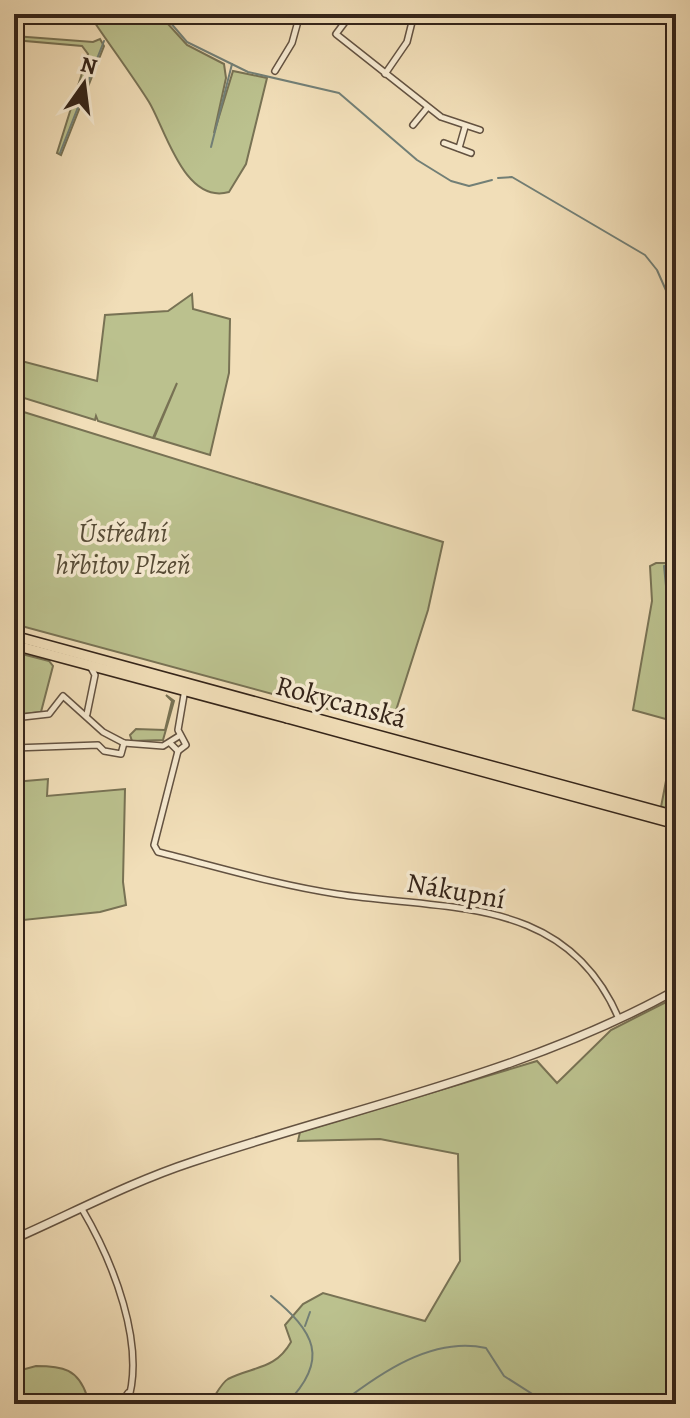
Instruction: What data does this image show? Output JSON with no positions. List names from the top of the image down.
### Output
{
  "streets": {
    "main road": ["Rokycanská"],
    "street": ["Nákupní"]
  },
  "parks": ["Ústřední hřbitov Plzeň"],
  "north": "top"
}
